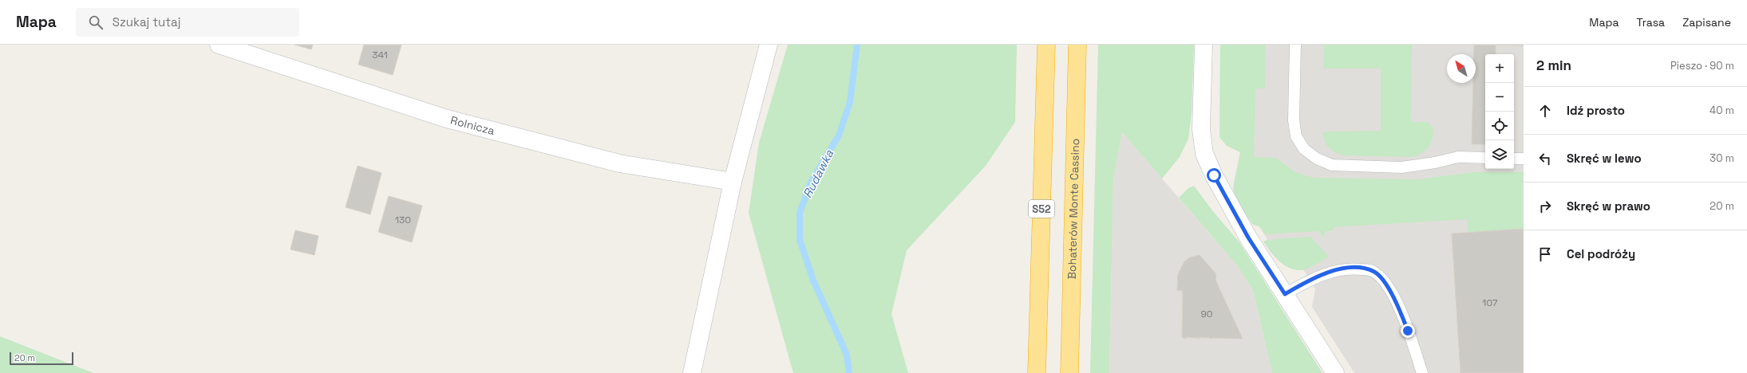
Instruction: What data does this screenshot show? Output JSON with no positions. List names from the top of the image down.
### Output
{
  "streets": {
    "highway": ["S52", "Bohaterów Monte Cassino"],
    "street": ["Rolnicza"]
  },
  "water": ["Rudawka"],
  "house_numbers": [
    "341",
    "130",
    "107",
    "90"
  ],
  "scale_bar": "20 m",
  "north": "top left",
  "page": {
    "header": "Mapa",
    "search": "Szukaj tutaj",
    "nav": ["Mapa", "Trasa", "Zapisane"],
    "heading": ["2 min", "Pieszo · 90 m"],
    "map_buttons": ["+", "−"],
    "list": [
      ["Idź prosto", "40 m"],
      ["Skręć w lewo", "30 m"],
      ["Skręć w prawo", "20 m"],
      "Cel podróży"
    ],
    "scale": "20 m"
  }
}
